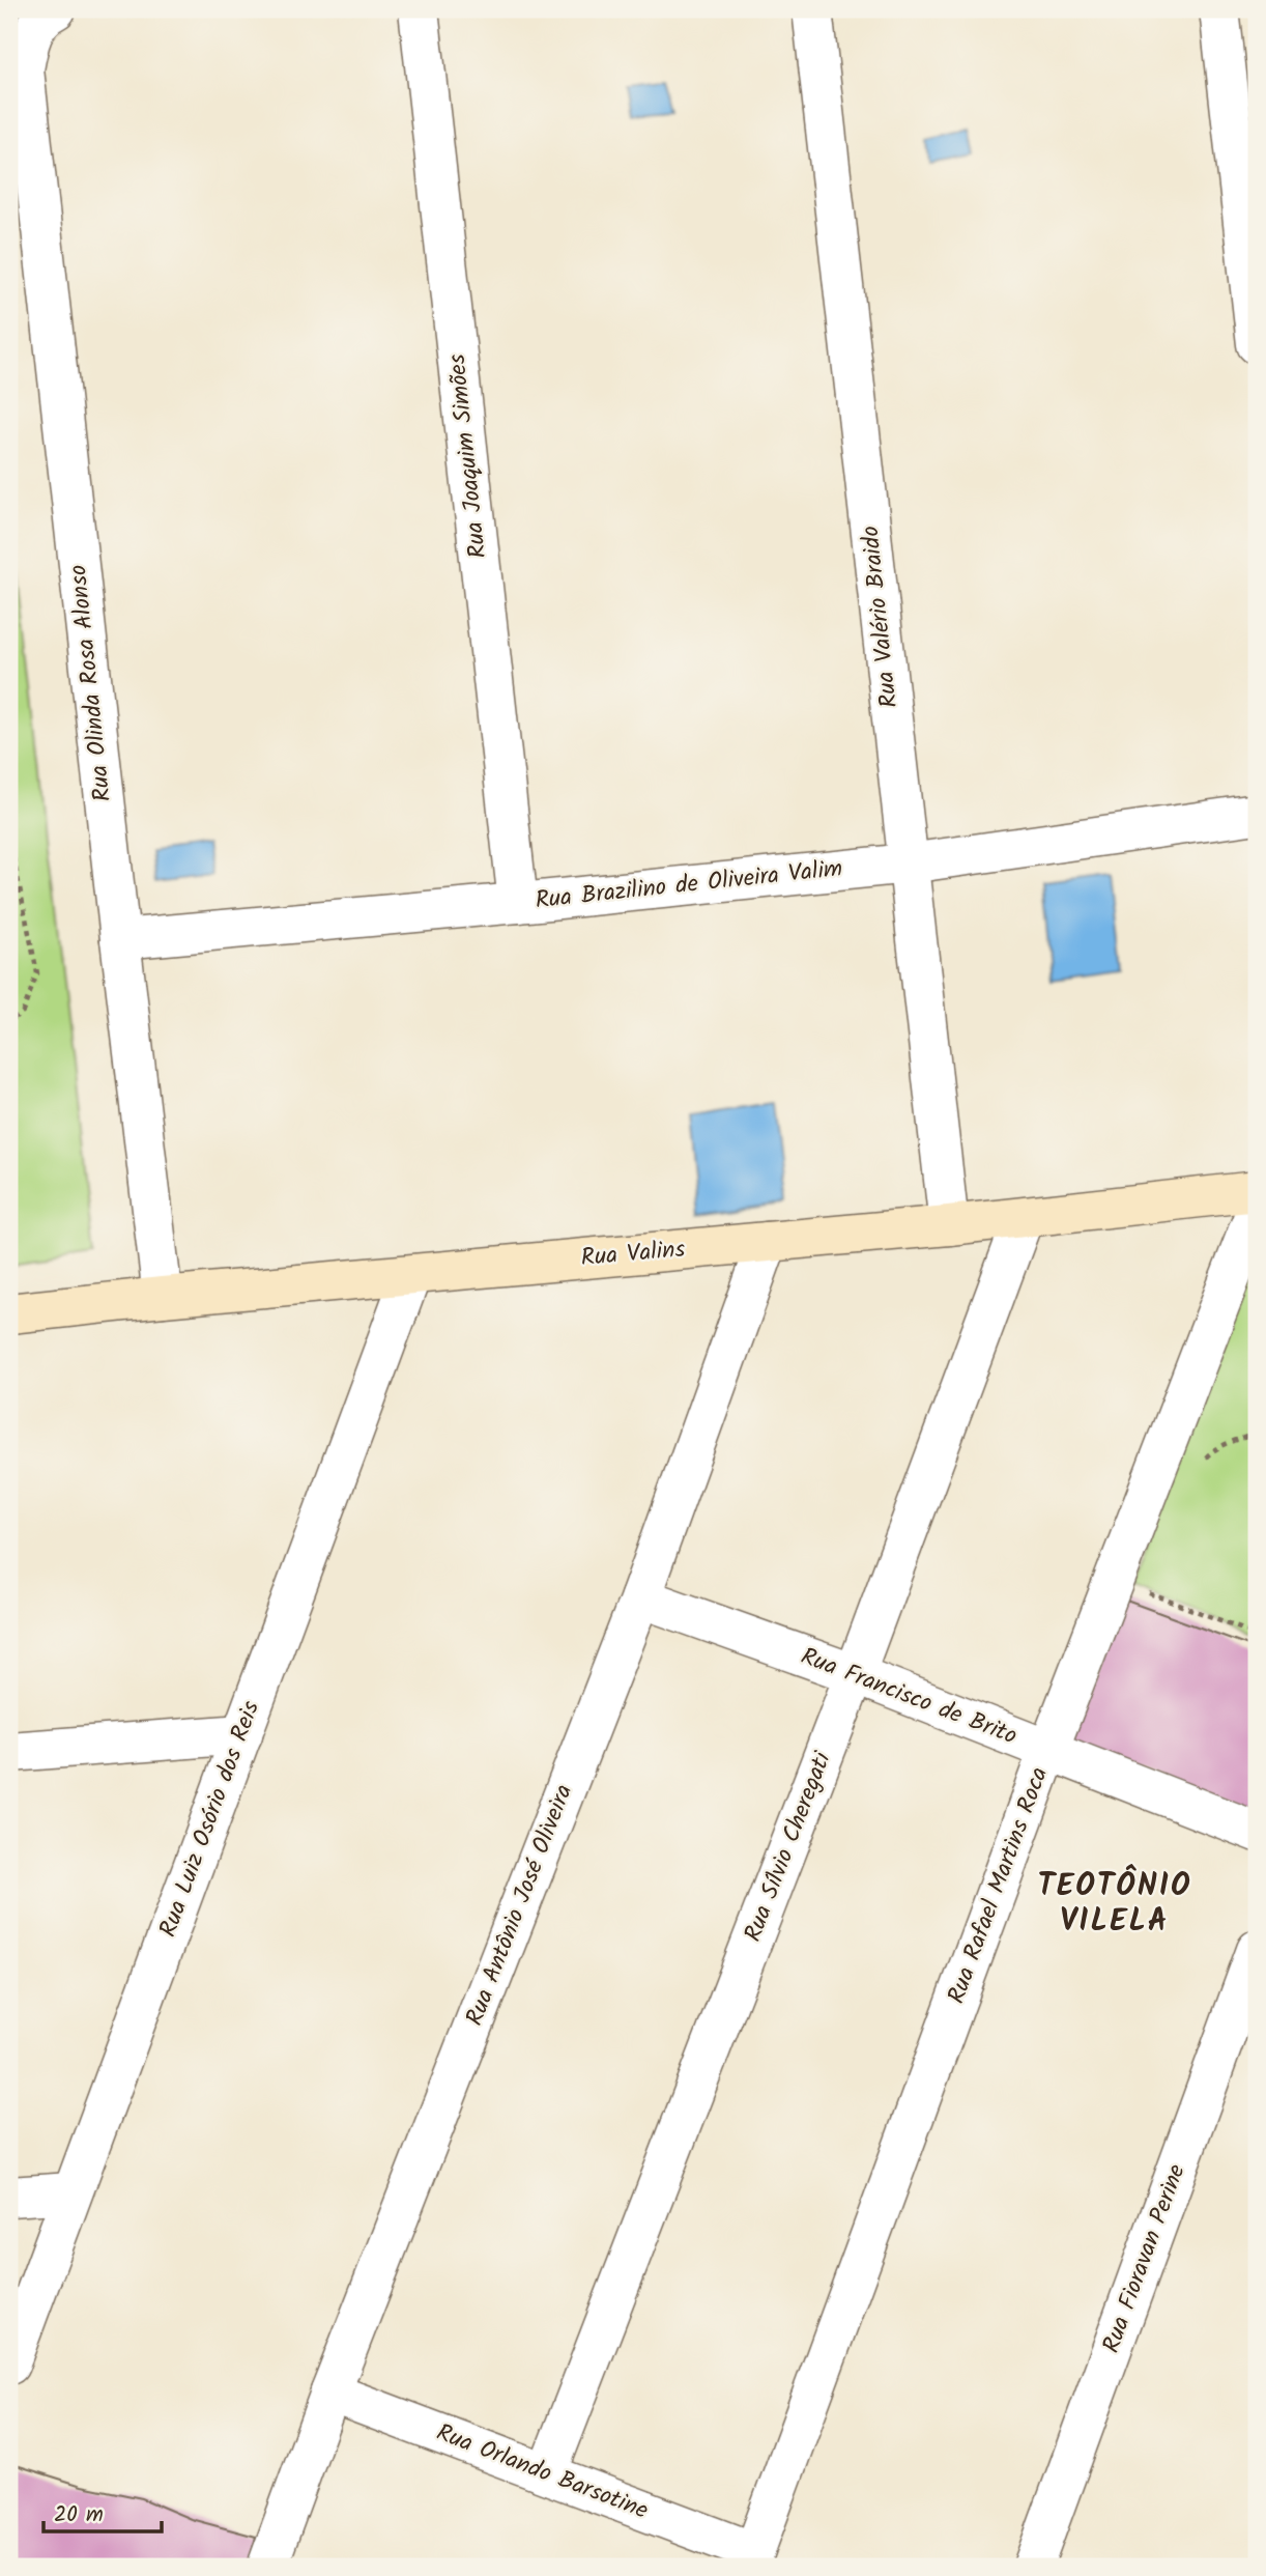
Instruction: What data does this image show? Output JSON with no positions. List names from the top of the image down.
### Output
{
  "streets": {
    "street": [
      "Rua Joaquim Simões",
      "Rua Valério Braido",
      "Rua Olinda Rosa Alonso",
      "Rua Brazilino de Oliveira Valim",
      "Rua Valins",
      "Rua Francisco de Brito",
      "Rua Luiz Osório dos Reis",
      "Rua Sílvio Cheregati",
      "Rua Rafael Martins Roca",
      "Rua Antônio José Oliveira",
      "Rua Fioravan Perine",
      "Rua Orlando Barsotine"
    ]
  },
  "crossings": [
    ["Rua Joaquim Simões", "Rua Brazilino de Oliveira Valim"],
    ["Rua Valério Braido", "Rua Brazilino de Oliveira Valim"],
    ["Rua Valério Braido", "Rua Valins"],
    ["Rua Olinda Rosa Alonso", "Rua Brazilino de Oliveira Valim"],
    ["Rua Olinda Rosa Alonso", "Rua Valins"],
    ["Rua Valins", "Rua Luiz Osório dos Reis"],
    ["Rua Valins", "Rua Sílvio Cheregati"],
    ["Rua Valins", "Rua Antônio José Oliveira"],
    ["Rua Francisco de Brito", "Rua Sílvio Cheregati"],
    ["Rua Francisco de Brito", "Rua Rafael Martins Roca"],
    ["Rua Francisco de Brito", "Rua Antônio José Oliveira"],
    ["Rua Sílvio Cheregati", "Rua Orlando Barsotine"],
    ["Rua Rafael Martins Roca", "Rua Orlando Barsotine"],
    ["Rua Antônio José Oliveira", "Rua Orlando Barsotine"]
  ],
  "districts": ["TEOTÔNIO VILELA"],
  "scale_bar": "20 m"
}
